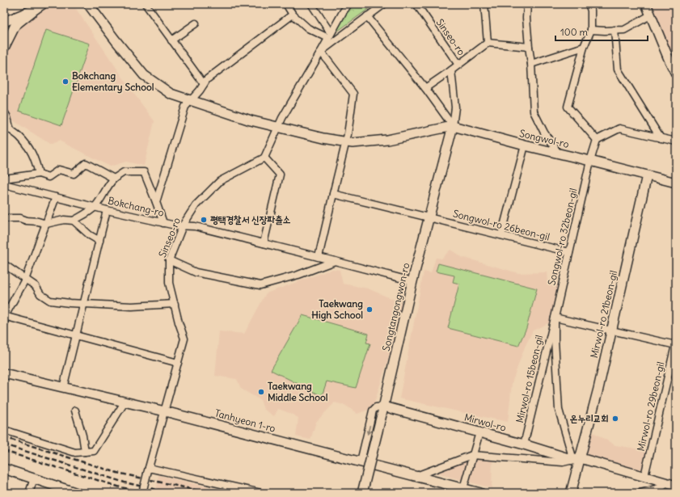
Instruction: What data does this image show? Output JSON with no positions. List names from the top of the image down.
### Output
{
  "streets": {
    "street": [
      "Sinseo-ro",
      "Songwol-ro",
      "Bokchang-ro",
      "Songwol-ro 26beon-gil",
      "Songwol-ro 32beon-gil",
      "Songtangongwon-ro",
      "Mirwol-ro 21beon-gil",
      "Mirwol-ro 15beon-gil",
      "Mirwol-ro 29beon-gil",
      "Tanhyeon 1-ro",
      "Mirwol-ro"
    ]
  },
  "crossings": [
    ["Sinseo-ro", "Bokchang-ro"],
    ["Sinseo-ro", "Tanhyeon 1-ro"],
    ["Songwol-ro", "Songwol-ro 32beon-gil"],
    ["Songwol-ro", "Songtangongwon-ro"],
    ["Songwol-ro", "Mirwol-ro 21beon-gil"],
    ["Bokchang-ro", "Songtangongwon-ro"],
    ["Songwol-ro 26beon-gil", "Songwol-ro 32beon-gil"],
    ["Songwol-ro 26beon-gil", "Songtangongwon-ro"],
    ["Songwol-ro 32beon-gil", "Mirwol-ro 15beon-gil"],
    ["Songtangongwon-ro", "Mirwol-ro"],
    ["Mirwol-ro 21beon-gil", "Mirwol-ro 15beon-gil"],
    ["Mirwol-ro 21beon-gil", "Mirwol-ro"],
    ["Mirwol-ro 15beon-gil", "Mirwol-ro"],
    ["Mirwol-ro 29beon-gil", "Mirwol-ro"]
  ],
  "places": [
    "Bokchang Elementary School",
    "평택경찰서 신장파출소",
    "Taekwang High School",
    "Taekwang Middle School",
    "온누리교회"
  ],
  "scale_bar": "100 m"
}
